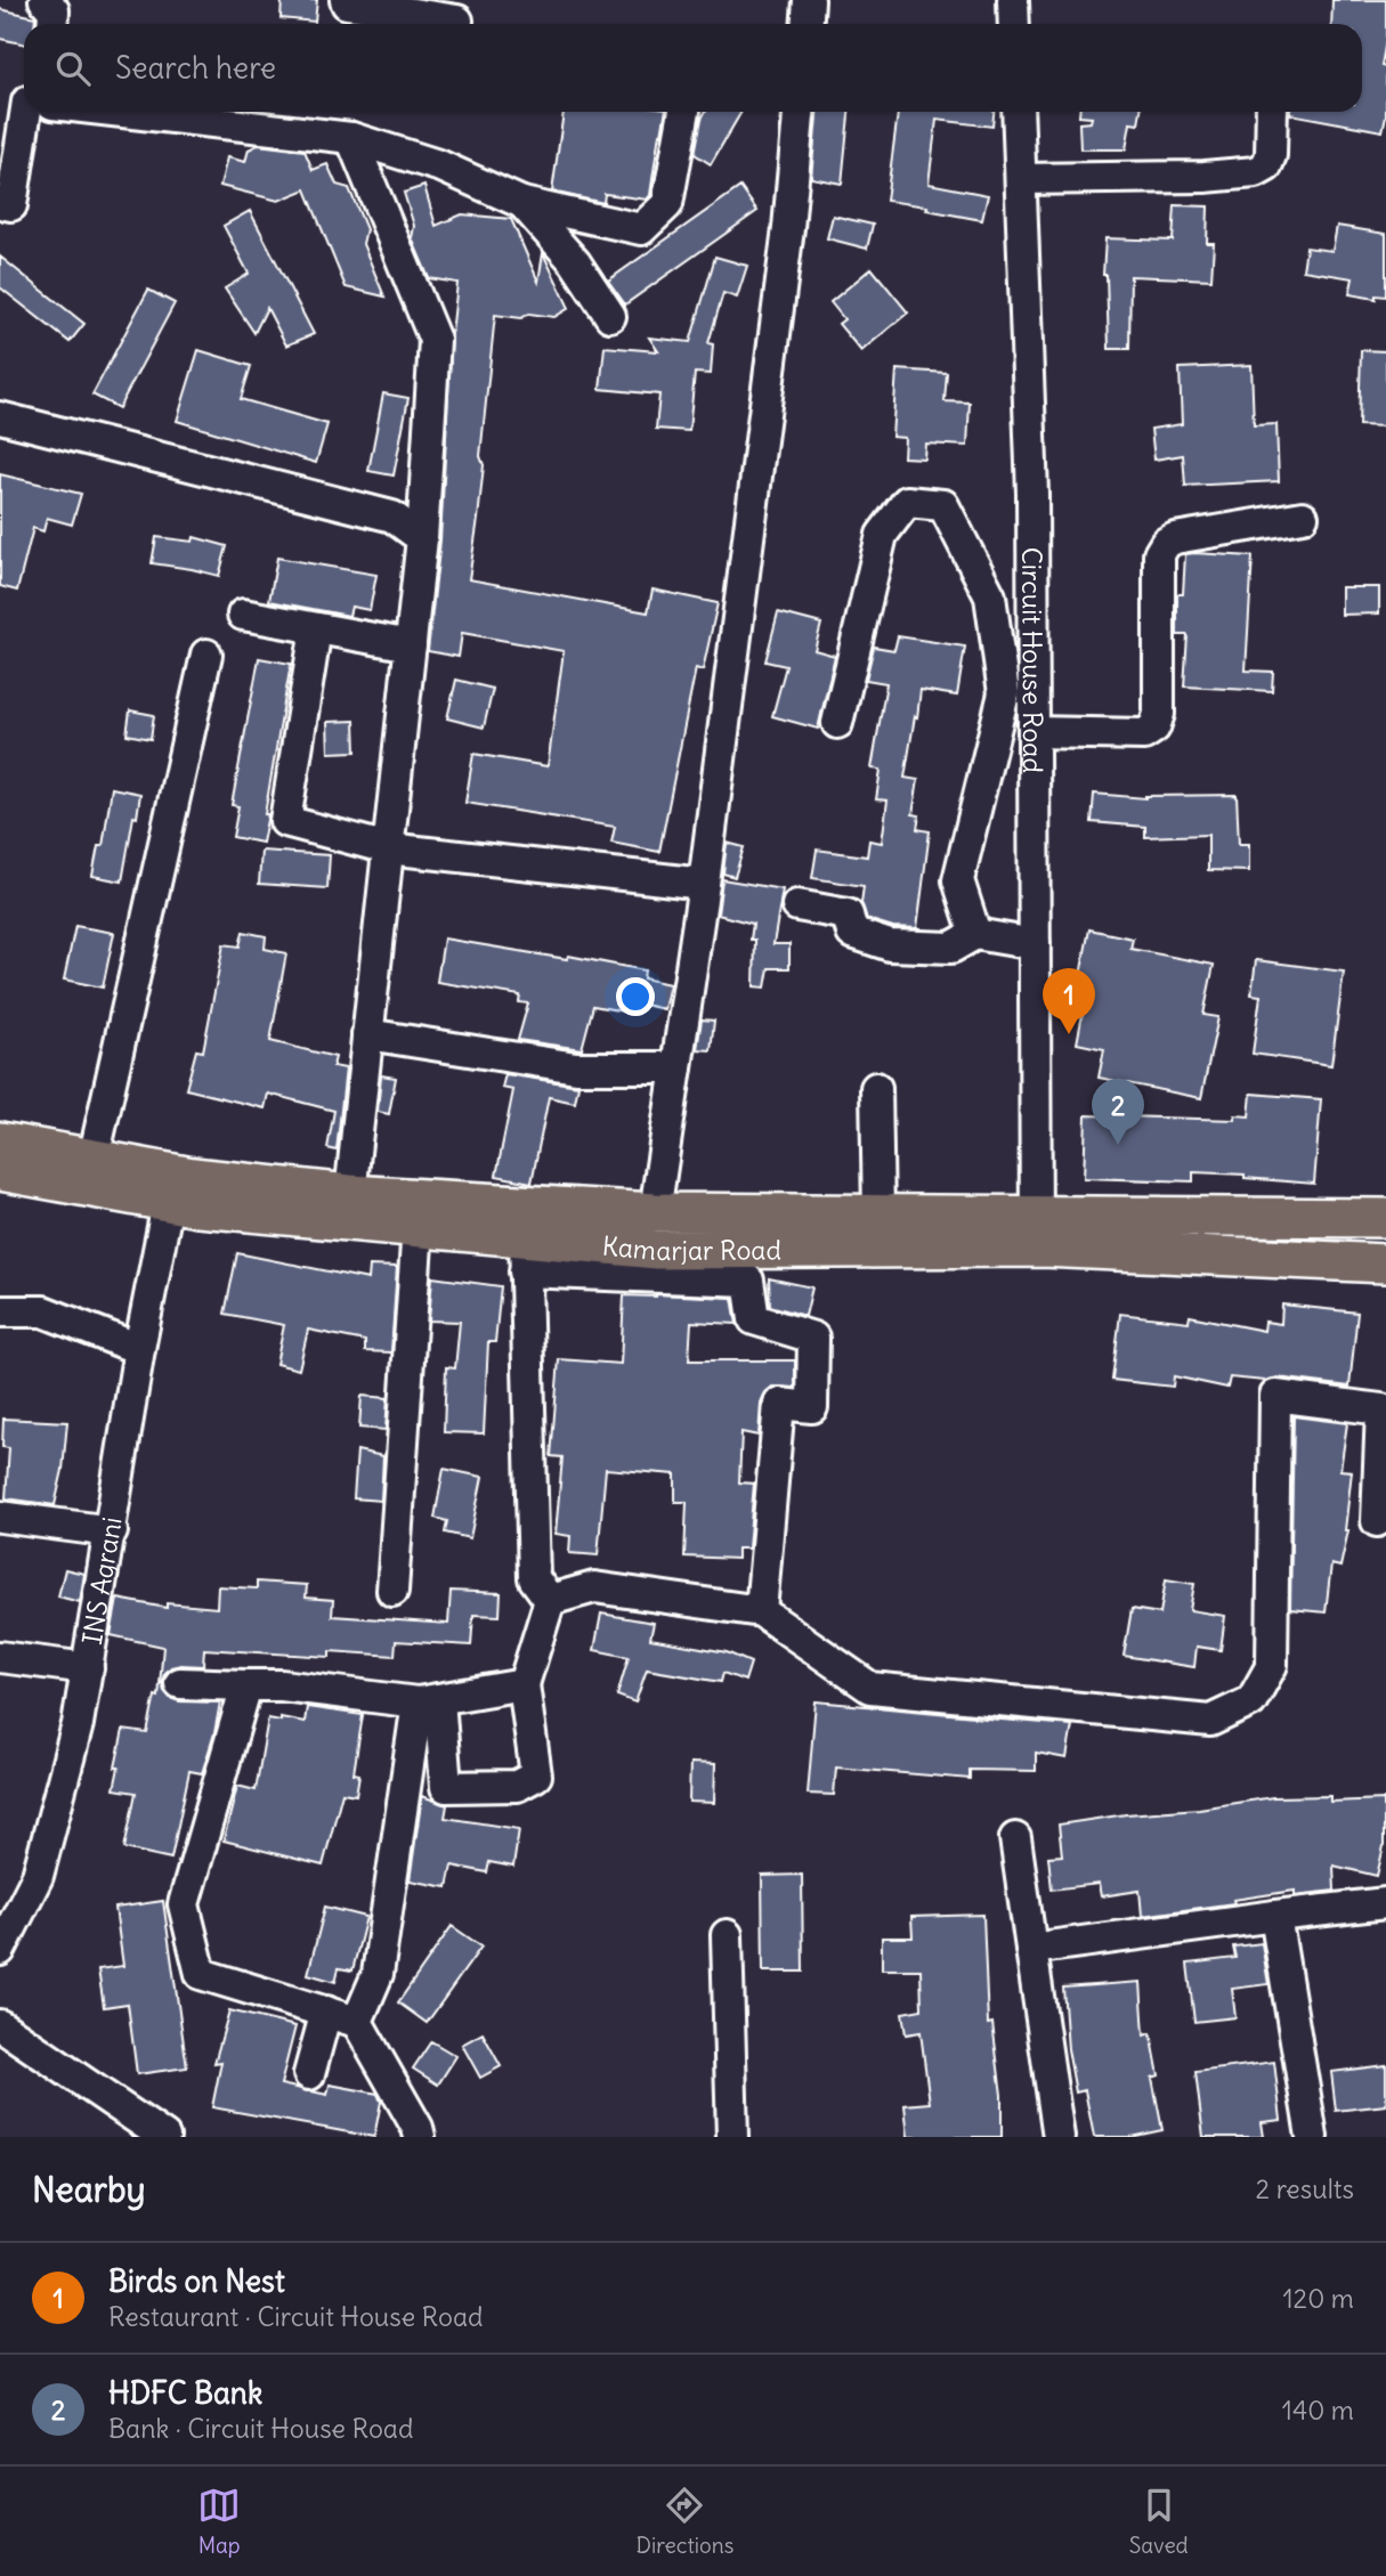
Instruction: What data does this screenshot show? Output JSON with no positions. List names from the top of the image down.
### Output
{
  "streets": {
    "main road": ["Kamarjar Road"],
    "street": ["Circuit House Road", "INS Agrani"]
  },
  "crossings": [
    ["Circuit House Road", "Kamarjar Road"],
    ["Kamarjar Road", "INS Agrani"]
  ],
  "page": {
    "search": "Search here",
    "pins": ["1", "2"],
    "heading": ["Nearby", "2 results"],
    "list": [
      {
        "mark": "1",
        "name": "Birds on Nest",
        "note": "Restaurant · Circuit House Road",
        "value": "120 m"
      },
      {
        "mark": "2",
        "name": "HDFC Bank",
        "note": "Bank · Circuit House Road",
        "value": "140 m"
      }
    ],
    "nav": ["Map", "Directions", "Saved"]
  }
}
